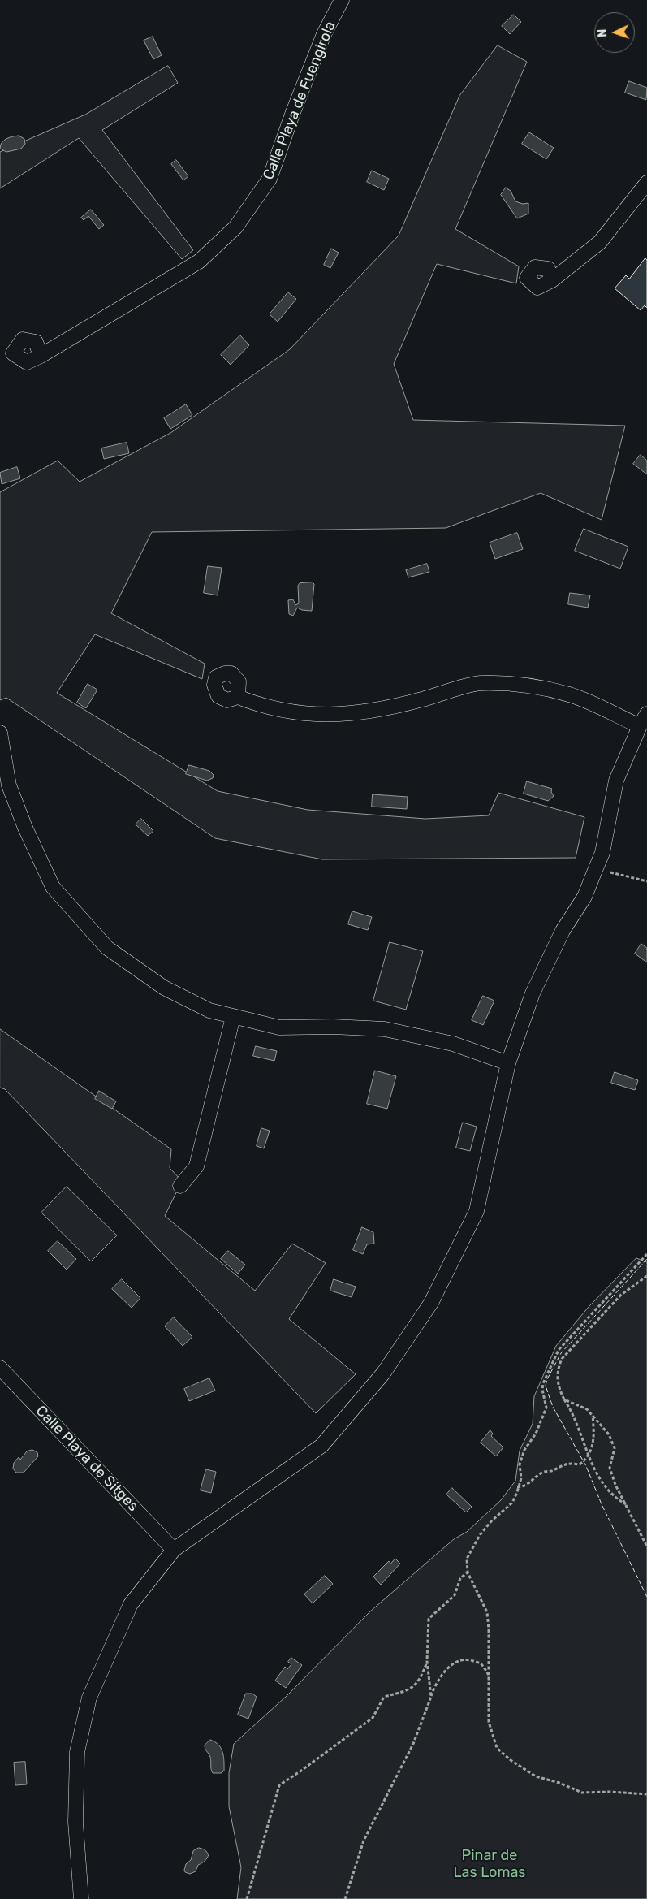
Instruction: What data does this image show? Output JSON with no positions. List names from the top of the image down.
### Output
{
  "streets": {
    "street": ["Calle Playa de Fuengirola", "Calle Playa de Sitges"]
  },
  "parks": ["Pinar de Las Lomas"],
  "north": "left"
}
